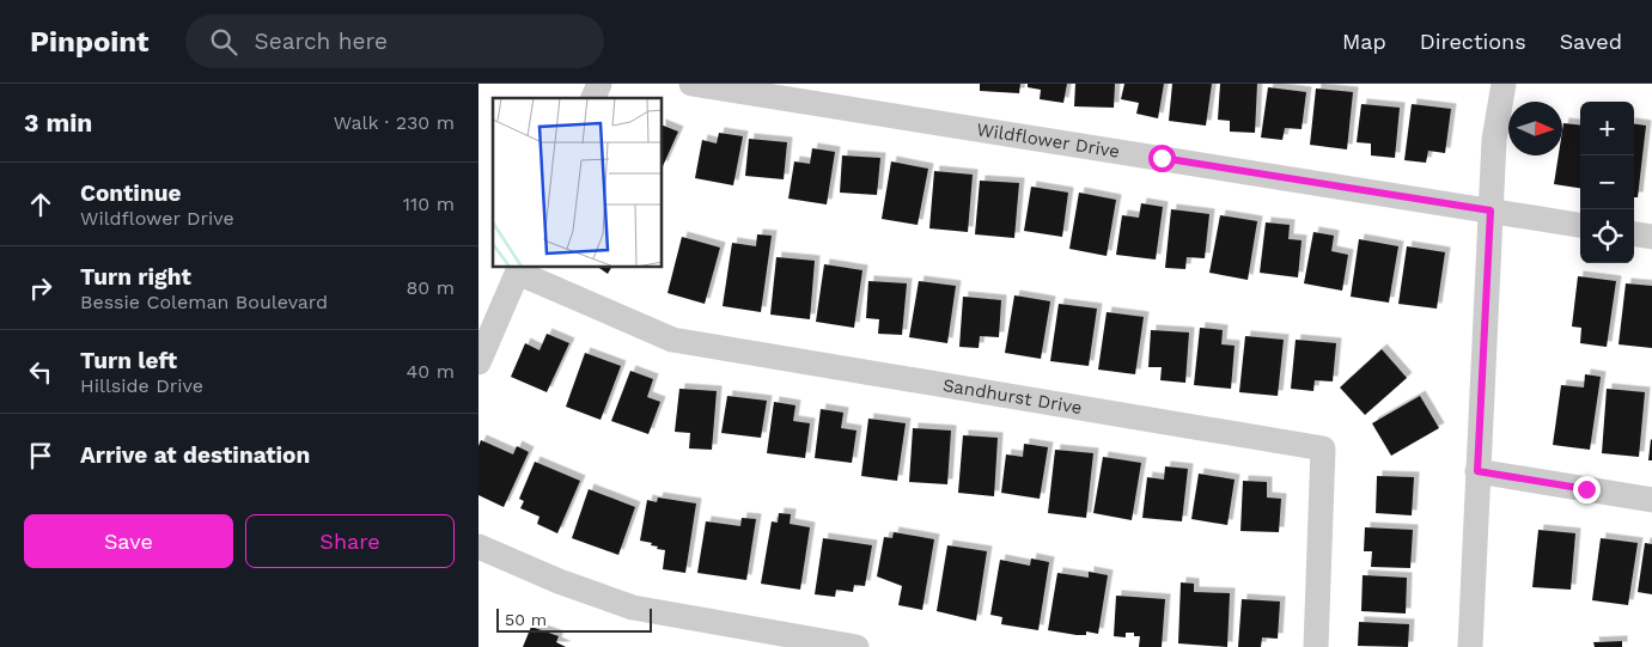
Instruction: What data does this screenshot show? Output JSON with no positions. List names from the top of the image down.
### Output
{
  "streets": {
    "street": ["Wildflower Drive", "Sandhurst Drive"]
  },
  "scale_bar": "50 m",
  "north": "right",
  "page": {
    "header": "Pinpoint",
    "search": "Search here",
    "nav": ["Map", "Directions", "Saved"],
    "heading": ["3 min", "Walk · 230 m"],
    "map_buttons": ["+", "−"],
    "list": [
      ["Continue", "Wildflower Drive", "110 m"],
      ["Turn right", "Bessie Coleman Boulevard", "80 m"],
      ["Turn left", "Hillside Drive", "40 m"],
      "Arrive at destination"
    ],
    "buttons": ["Save", "Share"],
    "scale": "50 m"
  }
}
